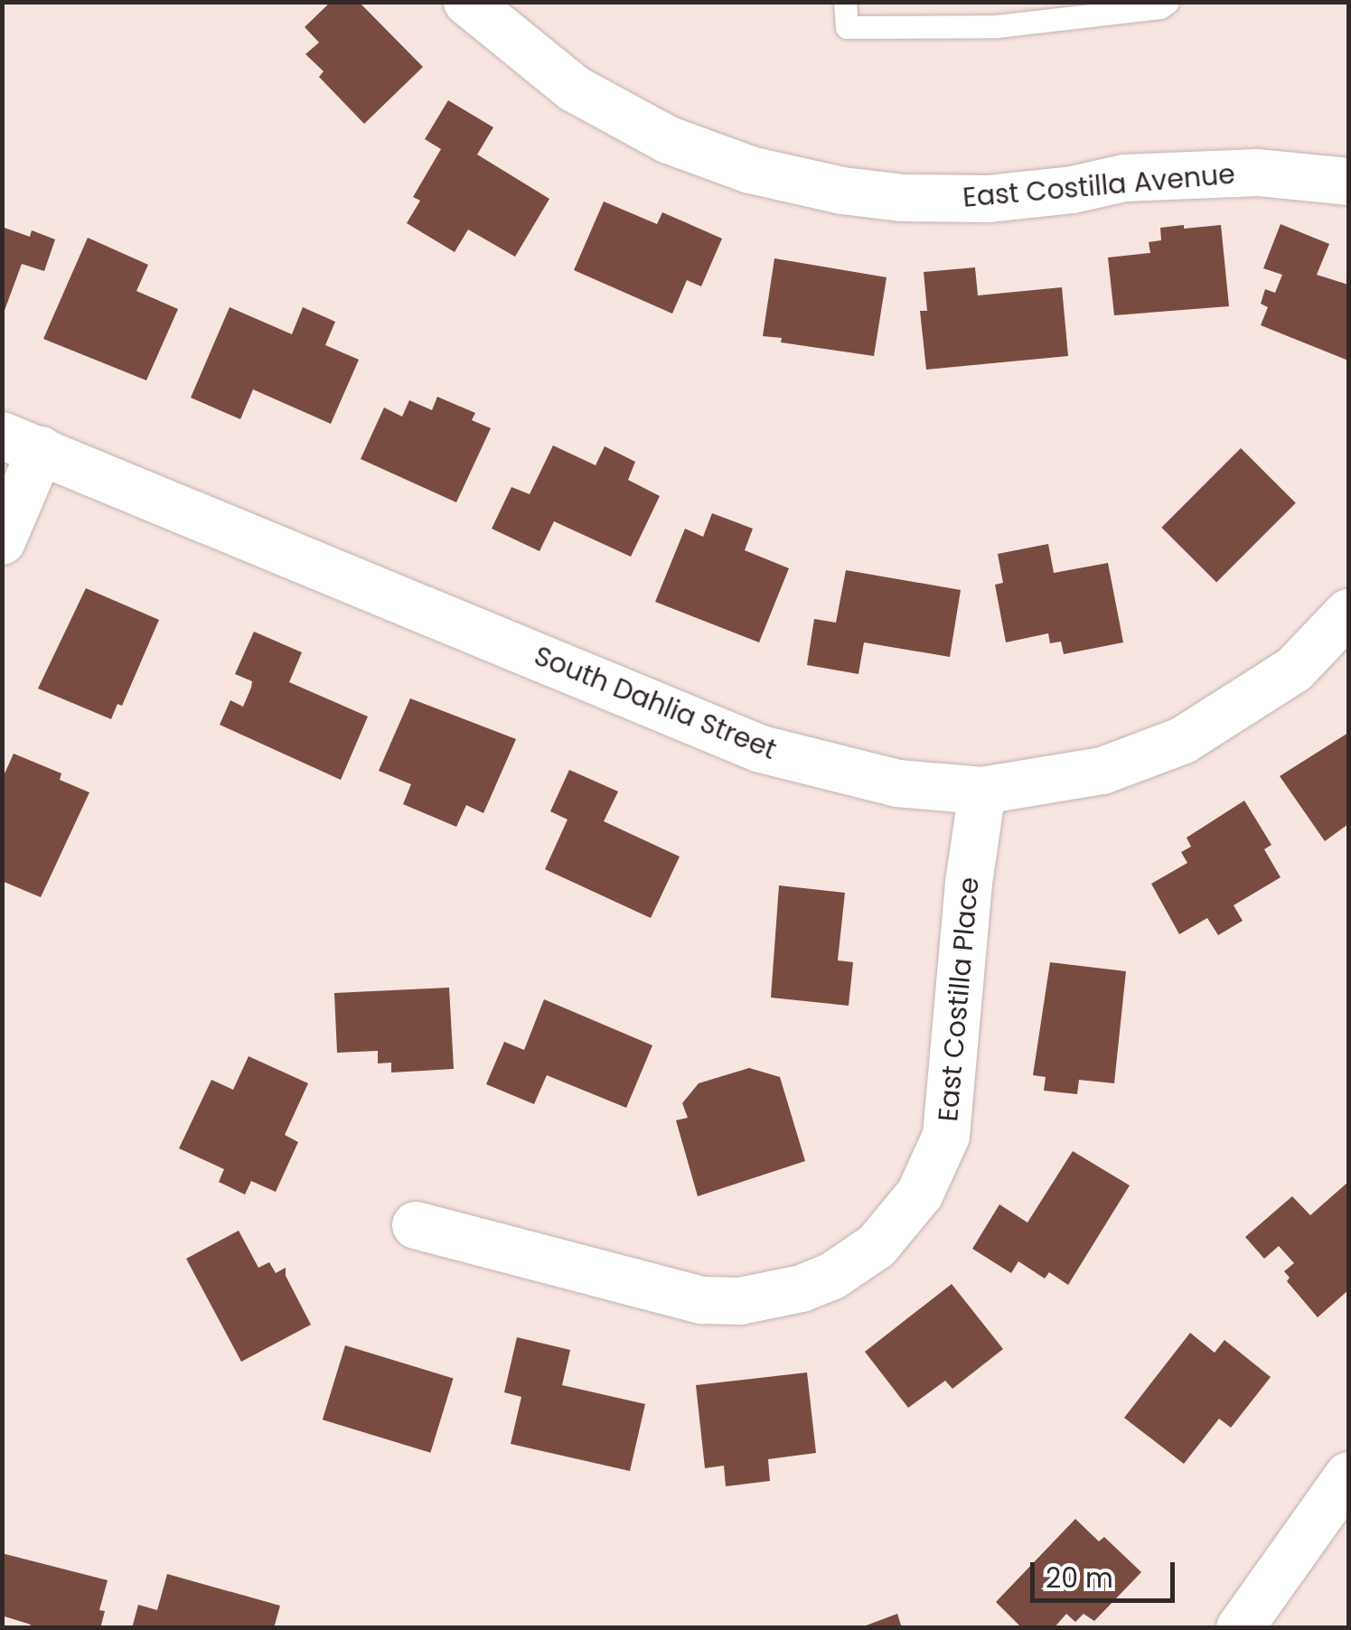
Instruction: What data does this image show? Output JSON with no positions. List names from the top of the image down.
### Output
{
  "streets": {
    "street": ["East Costilla Avenue", "South Dahlia Street", "East Costilla Place"]
  },
  "crossings": [
    ["South Dahlia Street", "East Costilla Place"]
  ],
  "scale_bar": "20 m"
}
